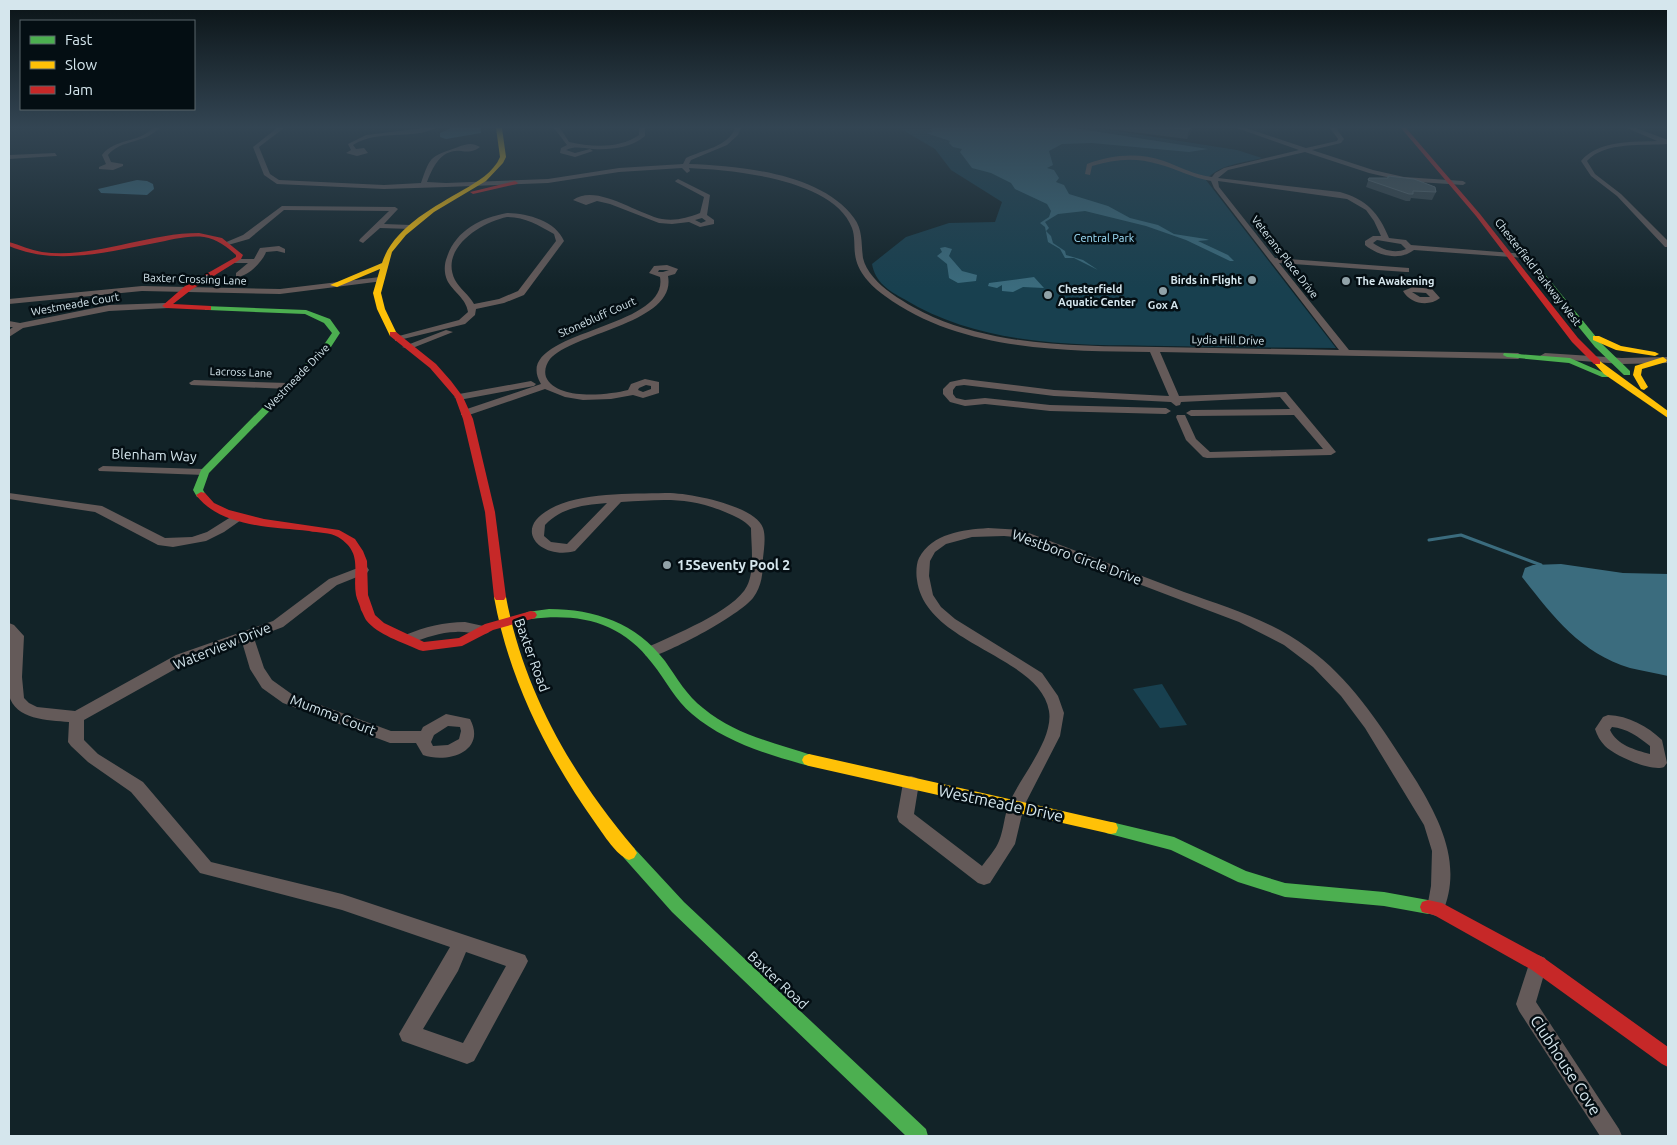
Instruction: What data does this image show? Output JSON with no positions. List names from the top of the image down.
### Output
{
  "streets": {
    "street": [
      "Veterans Place Drive",
      "Chesterfield Parkway West",
      "Baxter Crossing Lane",
      "Westmeade Court",
      "Stonebluff Court",
      "Lydia Hill Drive",
      "Lacross Lane",
      "Westmeade Drive",
      "Blenham Way",
      "Westboro Circle Drive",
      "Waterview Drive",
      "Baxter Road",
      "Mumma Court",
      "Clubhouse Cove"
    ]
  },
  "crossings": [
    ["Veterans Place Drive", "Lydia Hill Drive"],
    ["Chesterfield Parkway West", "Lydia Hill Drive"],
    ["Baxter Crossing Lane", "Baxter Road"],
    ["Westmeade Court", "Westmeade Drive"],
    ["Lydia Hill Drive", "Baxter Road"],
    ["Lacross Lane", "Westmeade Drive"],
    ["Westmeade Drive", "Blenham Way"],
    ["Westmeade Drive", "Westboro Circle Drive"],
    ["Westmeade Drive", "Waterview Drive"],
    ["Westmeade Drive", "Baxter Road"],
    ["Westmeade Drive", "Clubhouse Cove"],
    ["Waterview Drive", "Mumma Court"]
  ],
  "parks": ["Central Park"],
  "places": [
    "Birds in Flight",
    "The Awakening",
    "Gox A",
    "Chesterfield Aquatic Center",
    "15Seventy Pool 2"
  ],
  "legend": ["Fast", "Slow", "Jam"]
}
